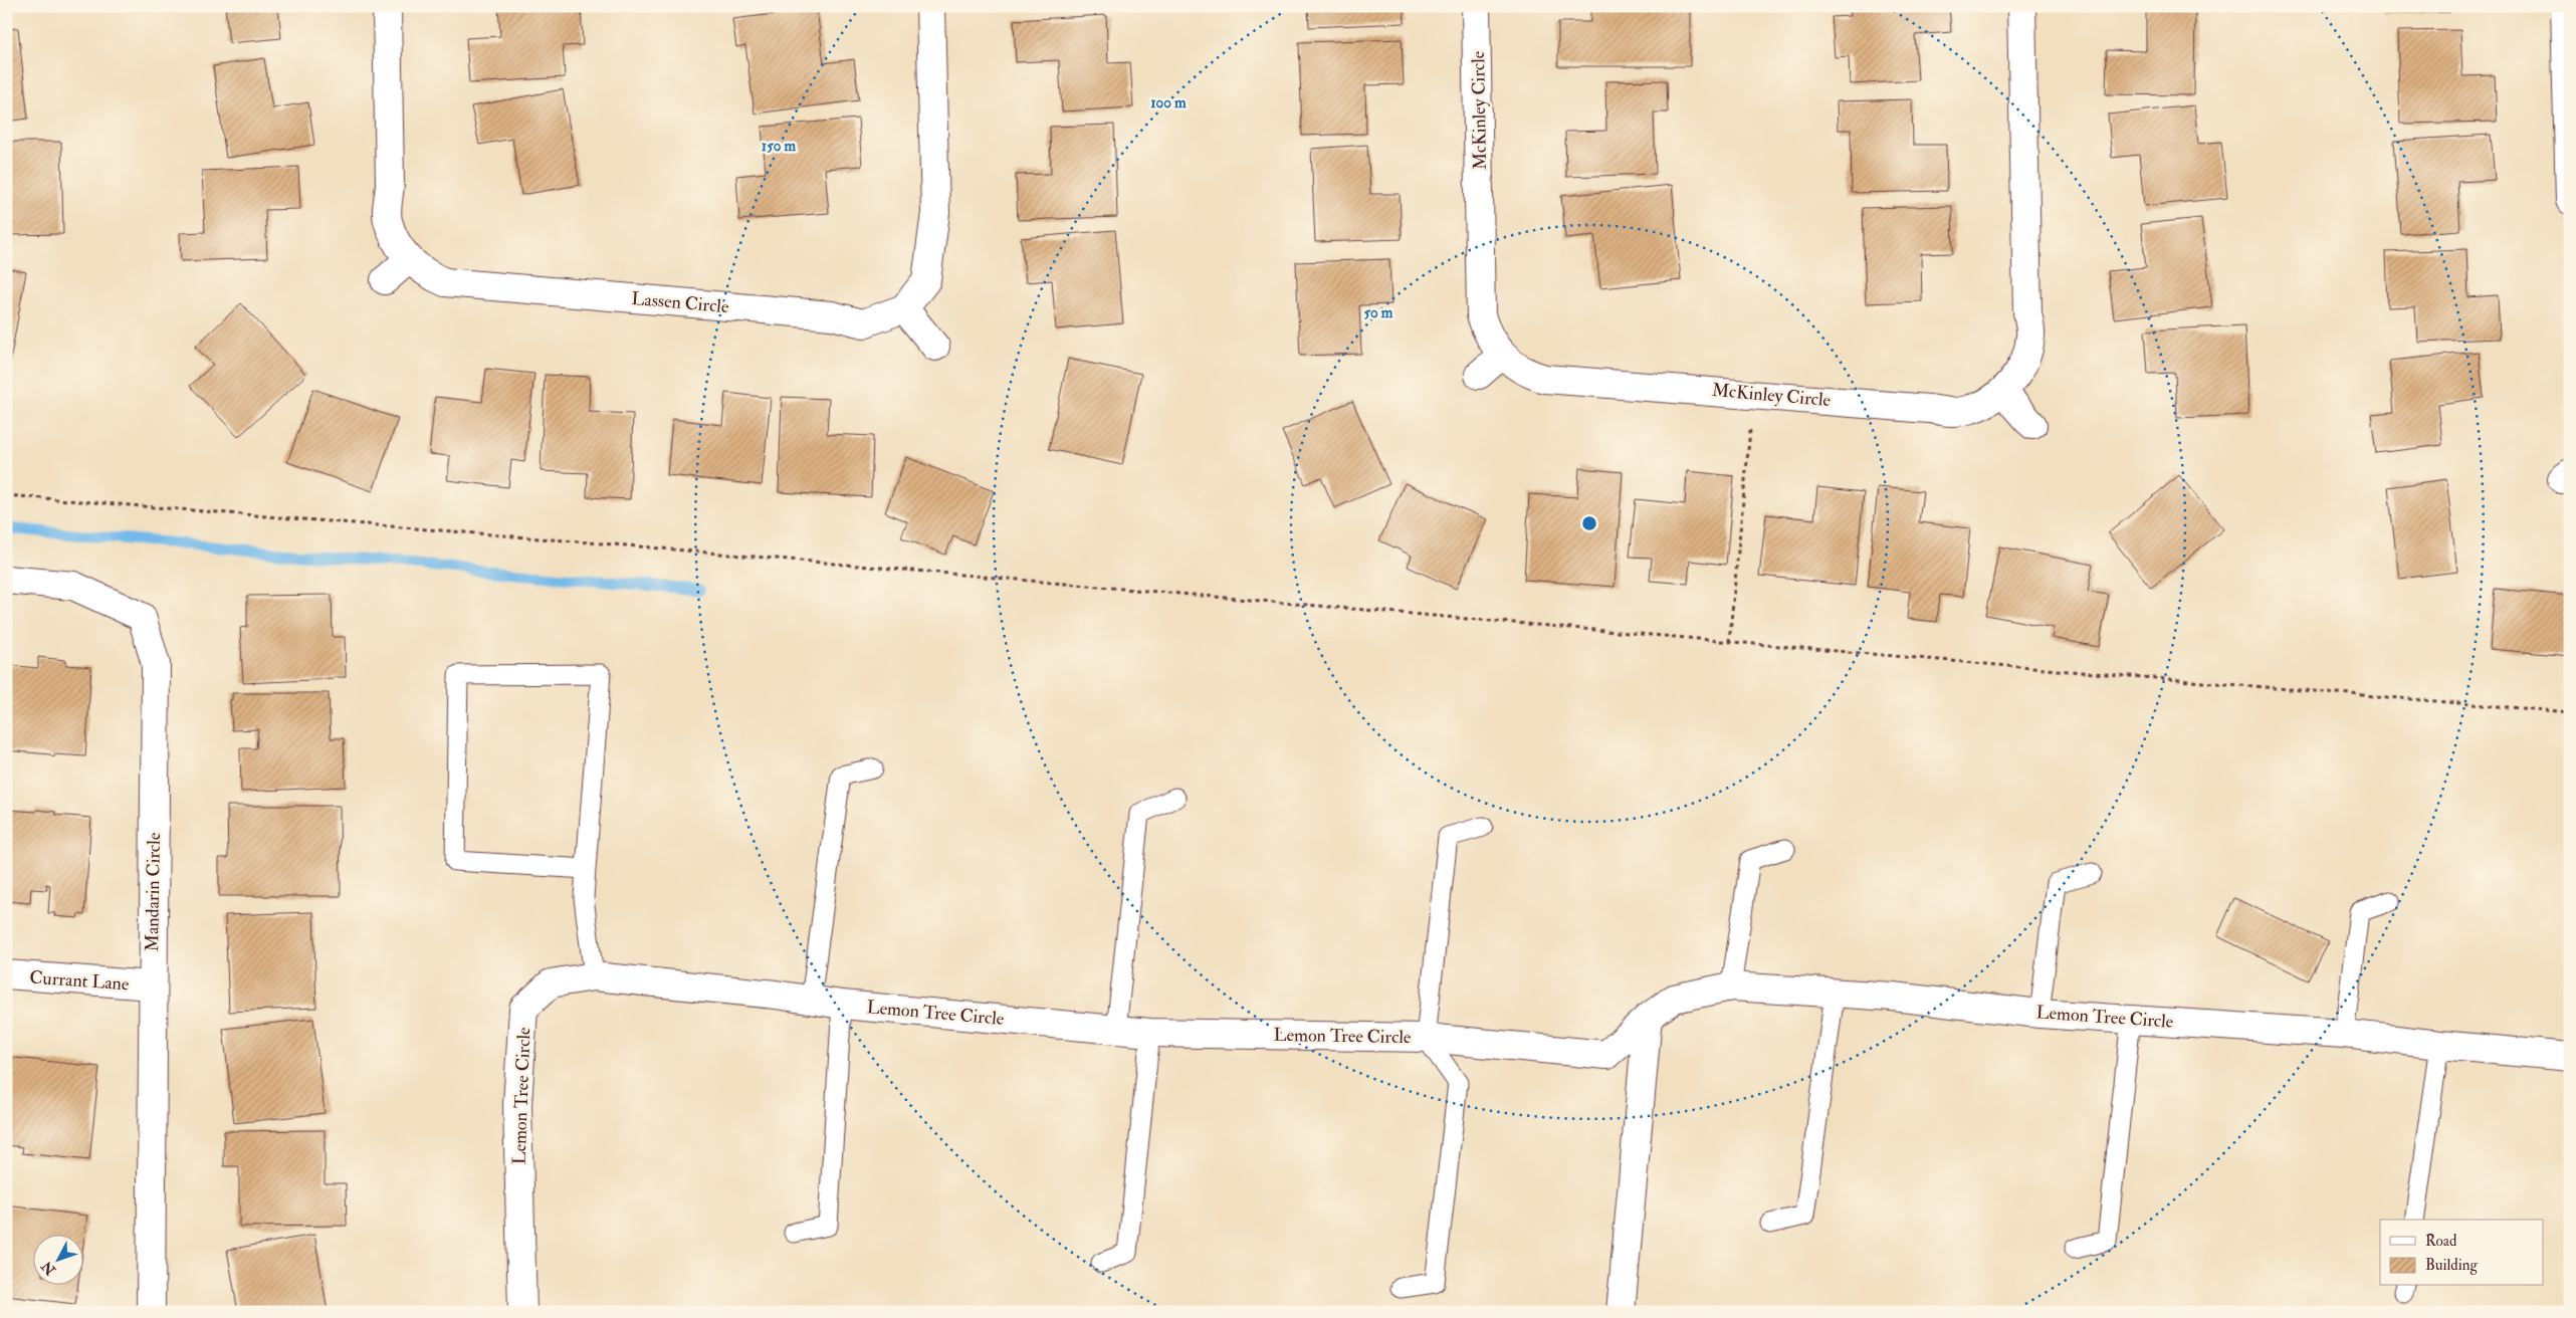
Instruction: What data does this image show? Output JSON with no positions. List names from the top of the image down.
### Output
{
  "streets": {
    "street": [
      "McKinley Circle",
      "Lassen Circle",
      "Mandarin Circle",
      "Currant Lane",
      "Lemon Tree Circle"
    ]
  },
  "crossings": [
    ["Mandarin Circle", "Currant Lane"]
  ],
  "legend": ["Road", "Building"],
  "north": "bottom left",
  "rings": ["100 m", "150 m", "50 m"]
}
